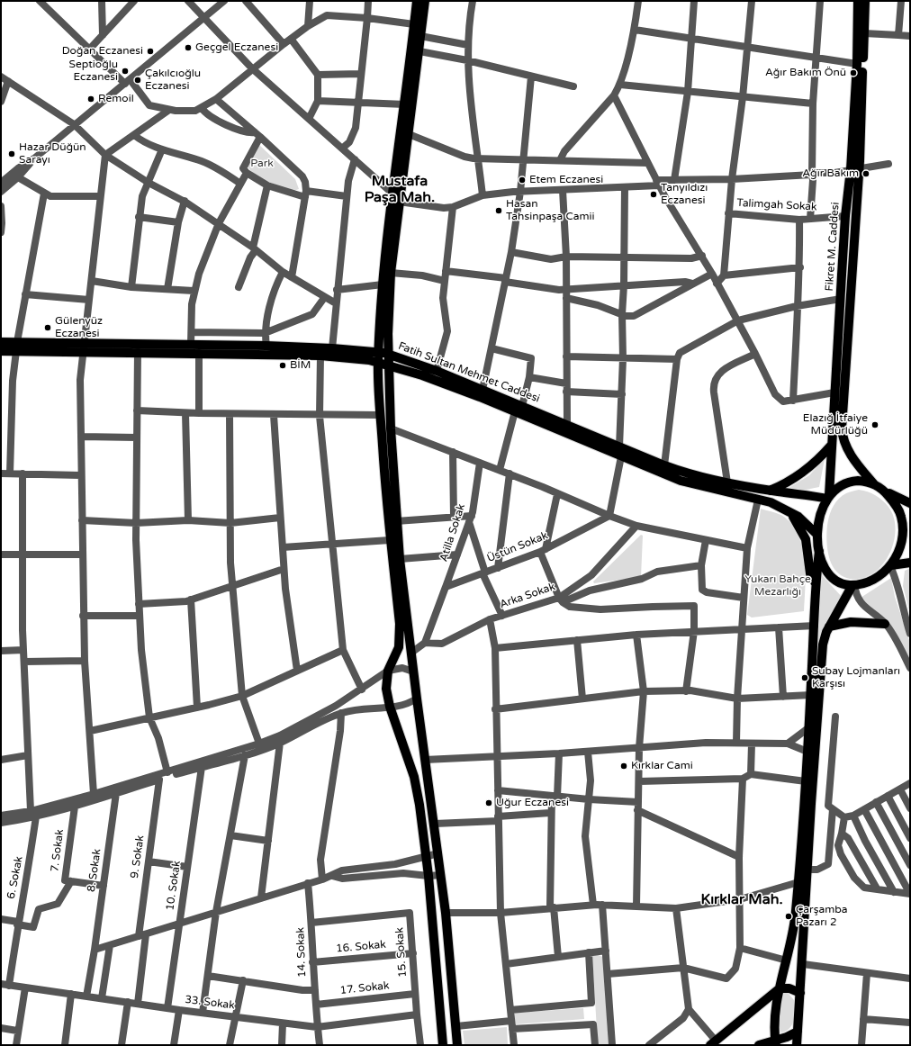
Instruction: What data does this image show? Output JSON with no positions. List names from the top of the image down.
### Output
{
  "streets": {
    "main road": ["Fikret M. Caddesi", "Fatih Sultan Mehmet Caddesi"],
    "street": [
      "Talimgah Sokak",
      "Atilla Sokak",
      "Üstün Sokak",
      "Arka Sokak",
      "7. Sokak",
      "9. Sokak",
      "8. Sokak",
      "6. Sokak",
      "10. Sokak",
      "16. Sokak",
      "14. Sokak",
      "15. Sokak",
      "17. Sokak",
      "33. Sokak"
    ]
  },
  "crossings": [
    ["Talimgah Sokak", "Fikret M. Caddesi"],
    ["Fikret M. Caddesi", "Fatih Sultan Mehmet Caddesi"],
    ["Atilla Sokak", "Üstün Sokak"],
    ["7. Sokak", "8. Sokak"],
    ["9. Sokak", "33. Sokak"],
    ["8. Sokak", "33. Sokak"],
    ["6. Sokak", "33. Sokak"],
    ["10. Sokak", "33. Sokak"],
    ["16. Sokak", "14. Sokak"],
    ["16. Sokak", "15. Sokak"],
    ["14. Sokak", "15. Sokak"],
    ["14. Sokak", "17. Sokak"],
    ["14. Sokak", "33. Sokak"],
    ["15. Sokak", "17. Sokak"],
    ["15. Sokak", "33. Sokak"]
  ],
  "districts": ["Mustafa Paşa Mah.", "Kırklar Mah."],
  "parks": ["Park", "Yukarı Bahçe Mezarlığı"],
  "places": [
    "Geçgel Eczanesi",
    "Doğan Eczanesi",
    "Septioğlu Eczanesi",
    "Ağır Bakım Önü",
    "Çakılcıoğlu Eczanesi",
    "Remoil",
    "Hazar Düğün Sarayı",
    "Ağır Bakım",
    "Etem Eczanesi",
    "Tanyıldızı Eczanesi",
    "Hasan Tahsinpaşa Camii",
    "Gülenyüz Eczanesi",
    "BİM",
    "Elazığ İtfaiye Müdürlüğü",
    "Subay Lojmanları Karşısı",
    "Kırklar Cami",
    "Uğur Eczanesi",
    "Çarşamba Pazarı 2"
  ]
}
